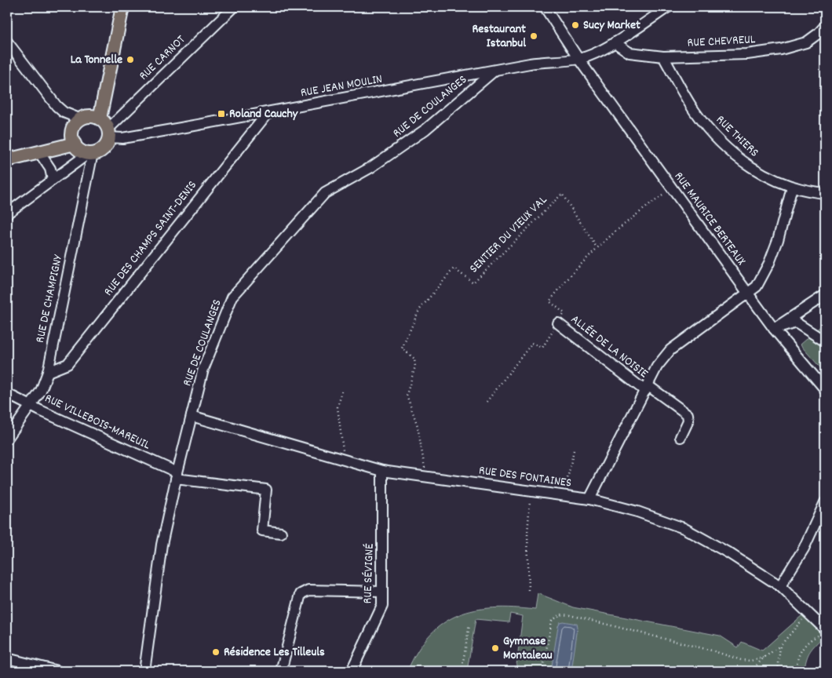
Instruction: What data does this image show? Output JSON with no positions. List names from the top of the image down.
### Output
{
  "streets": {
    "street": [
      "RUE CHEVREUL",
      "RUE CARNOT",
      "RUE JEAN MOULIN",
      "RUE DE COULANGES",
      "RUE THIERS",
      "RUE MAURICE BERTEAUX",
      "RUE DES CHAMPS SAINT-DENIS",
      "RUE DE CHAMPIGNY",
      "ALLÉE DE LA NOISIE",
      "RUE VILLEBOIS-MAREUIL",
      "RUE DES FONTAINES",
      "RUE SÉVIGNÉ"
    ],
    "path": ["SENTIER DU VIEUX VAL"]
  },
  "crossings": [
    ["RUE CHEVREUL", "RUE JEAN MOULIN"],
    ["RUE CHEVREUL", "RUE THIERS"],
    ["RUE CARNOT", "RUE JEAN MOULIN"],
    ["RUE CARNOT", "RUE DE CHAMPIGNY"],
    ["RUE JEAN MOULIN", "RUE DE COULANGES"],
    ["RUE JEAN MOULIN", "RUE MAURICE BERTEAUX"],
    ["RUE JEAN MOULIN", "RUE DES CHAMPS SAINT-DENIS"],
    ["RUE JEAN MOULIN", "RUE DE CHAMPIGNY"],
    ["RUE DE COULANGES", "RUE VILLEBOIS-MAREUIL"],
    ["RUE DE COULANGES", "RUE DES FONTAINES"],
    ["SENTIER DU VIEUX VAL", "RUE DES FONTAINES"],
    ["RUE DES CHAMPS SAINT-DENIS", "RUE DE CHAMPIGNY"],
    ["RUE DE CHAMPIGNY", "RUE VILLEBOIS-MAREUIL"],
    ["RUE DES FONTAINES", "RUE SÉVIGNÉ"]
  ],
  "places": {
    "other": [
      "Sucy Market",
      "Restaurant Istanbul",
      "La Tonnelle",
      "Gymnase Montaleau",
      "Résidence Les Tilleuls"
    ],
    "transit": ["Roland Cauchy"]
  }
}
